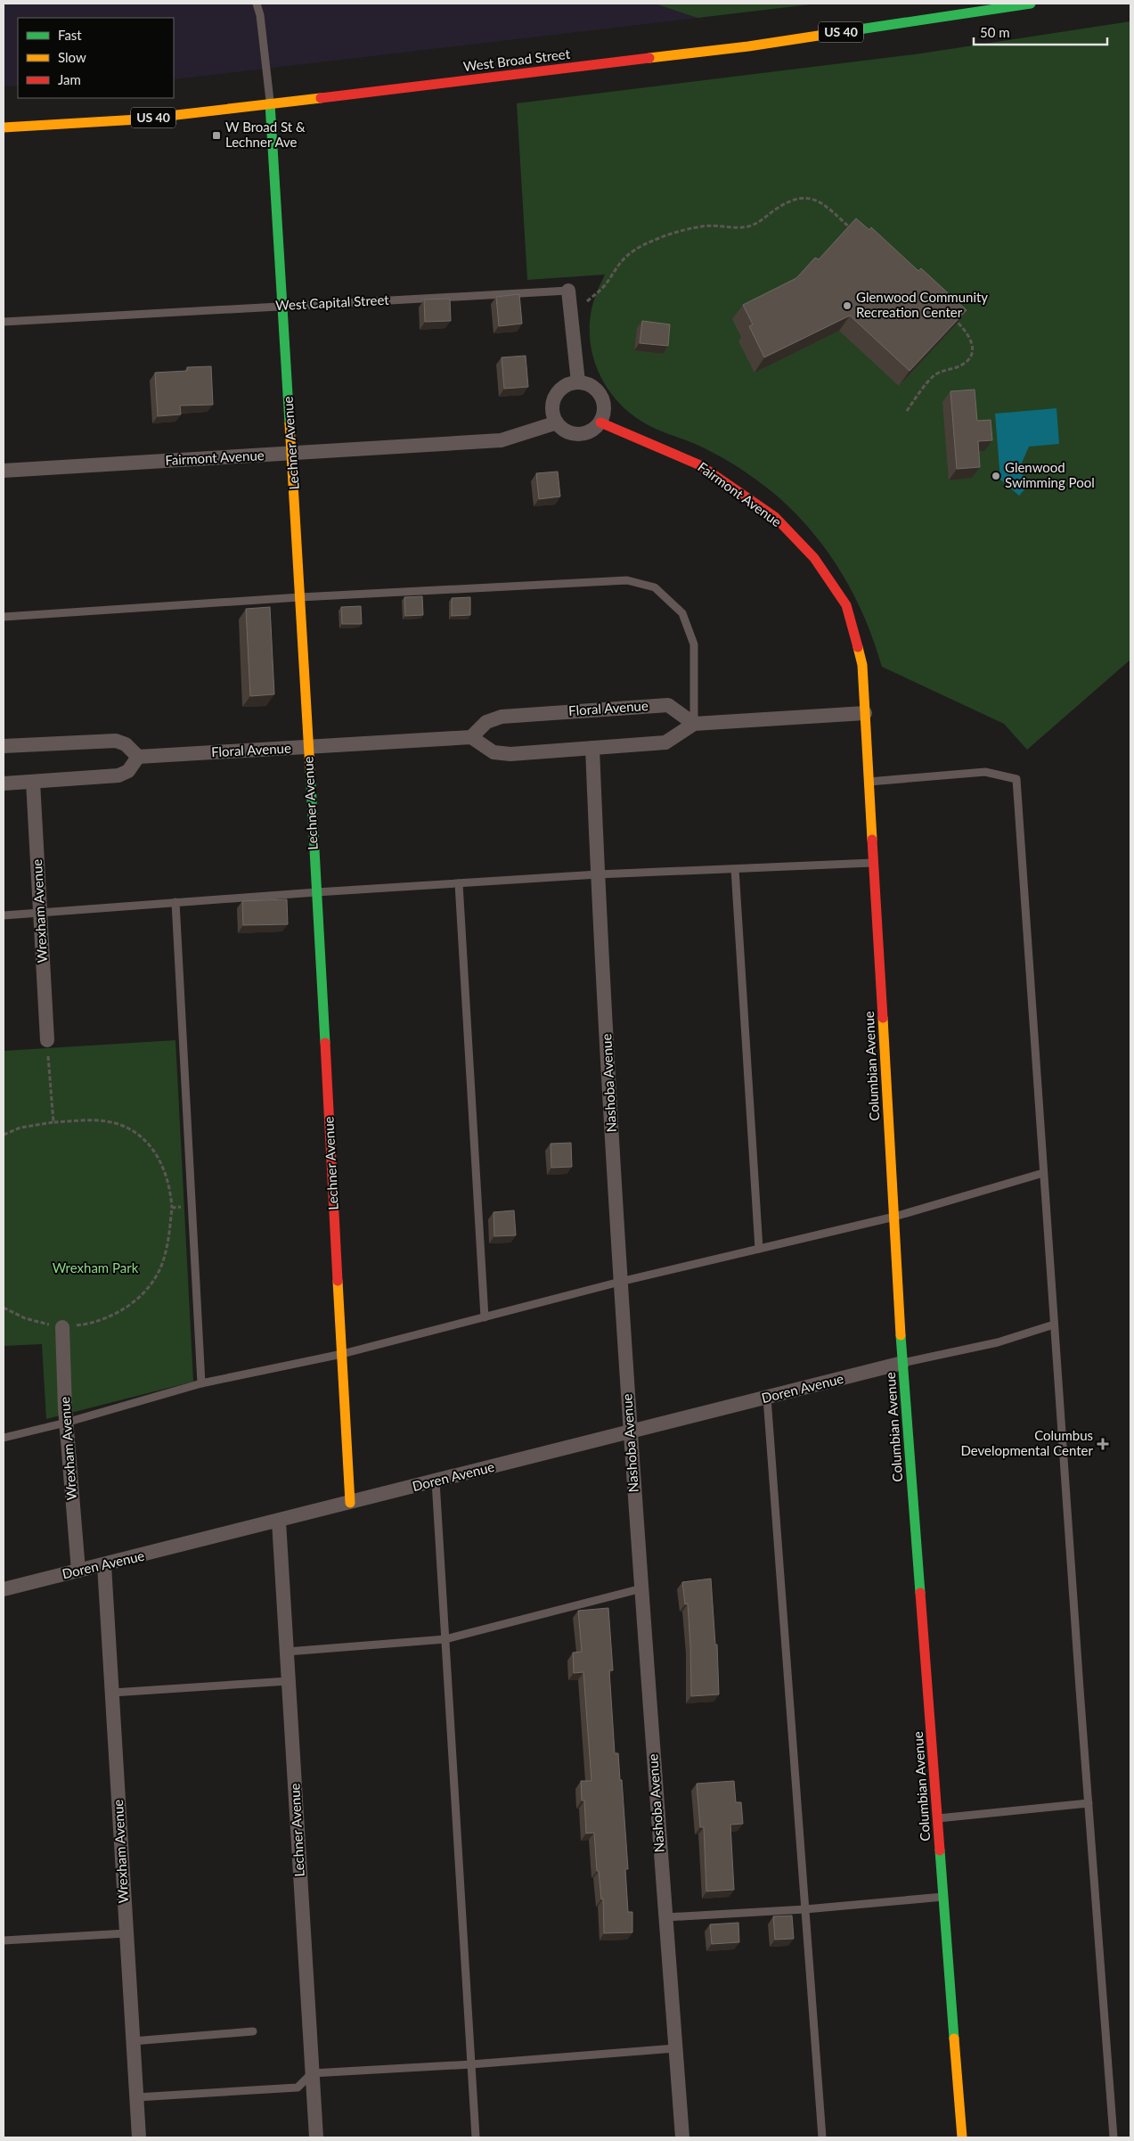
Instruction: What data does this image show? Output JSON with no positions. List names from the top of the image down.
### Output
{
  "streets": {
    "street": [
      "US 40",
      "West Broad Street",
      "West Capital Street",
      "Lechner Avenue",
      "Fairmont Avenue",
      "Floral Avenue",
      "Wrexham Avenue",
      "Columbian Avenue",
      "Nashoba Avenue",
      "Doren Avenue"
    ]
  },
  "crossings": [
    ["West Broad Street", "Lechner Avenue"],
    ["West Capital Street", "Lechner Avenue"],
    ["West Capital Street", "Fairmont Avenue"],
    ["Lechner Avenue", "Fairmont Avenue"],
    ["Lechner Avenue", "Floral Avenue"],
    ["Lechner Avenue", "Doren Avenue"],
    ["Fairmont Avenue", "Columbian Avenue"],
    ["Wrexham Avenue", "Doren Avenue"],
    ["Columbian Avenue", "Doren Avenue"],
    ["Nashoba Avenue", "Doren Avenue"]
  ],
  "parks": ["Wrexham Park"],
  "places": {
    "transit": ["W Broad St & Lechner Ave"],
    "other": ["Glenwood Community Recreation Center", "Glenwood Swimming Pool"],
    "health": ["Columbus Developmental Center"]
  },
  "legend": ["Fast", "Slow", "Jam"],
  "scale_bar": "50 m"
}
